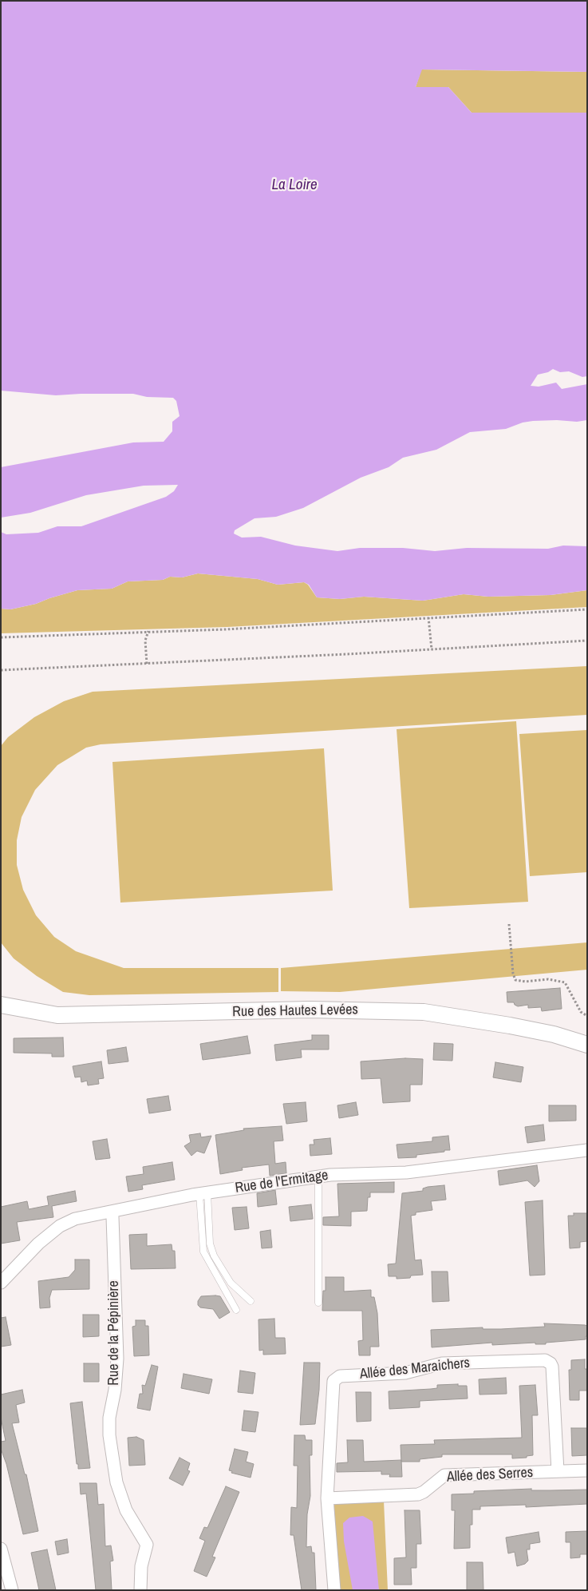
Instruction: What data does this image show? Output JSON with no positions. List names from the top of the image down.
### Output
{
  "streets": {
    "street": [
      "Rue des Hautes Levées",
      "Rue de l'Ermitage",
      "Rue de la Pépinière",
      "Allée des Maraichers",
      "Allée des Serres"
    ]
  },
  "crossings": [
    ["Rue de l'Ermitage", "Rue de la Pépinière"],
    ["Allée des Maraichers", "Allée des Serres"]
  ],
  "water": ["La Loire"]
}
